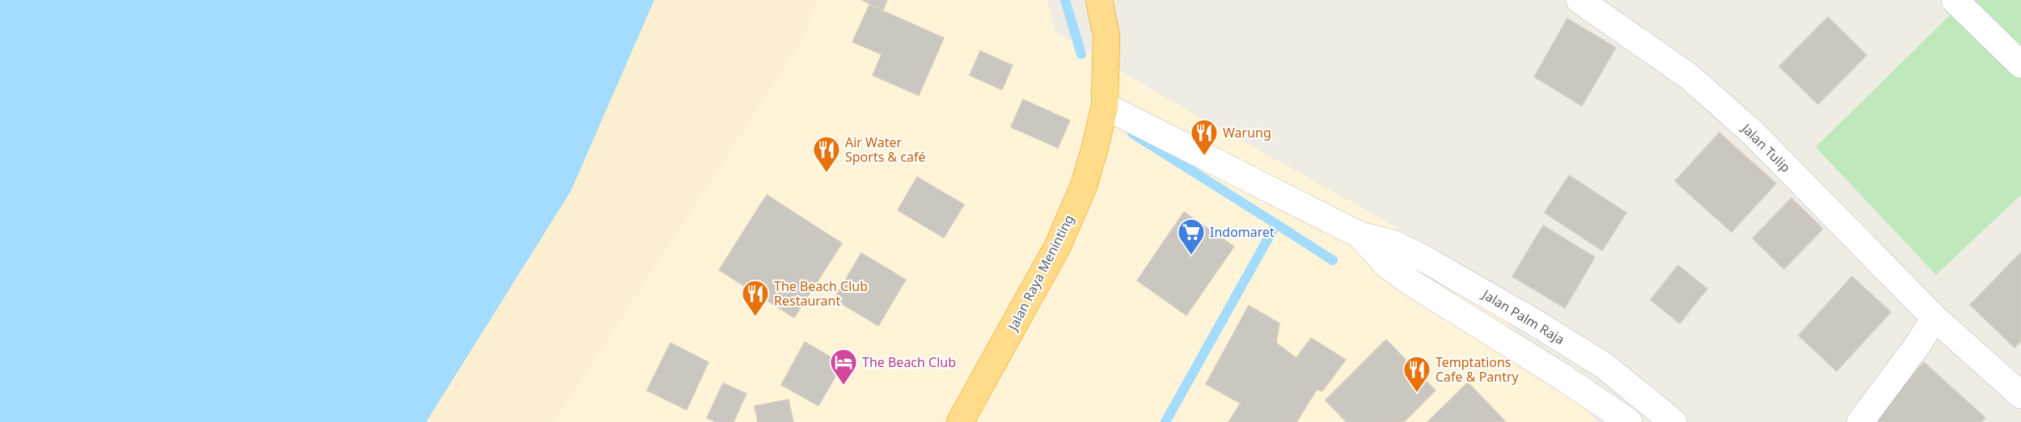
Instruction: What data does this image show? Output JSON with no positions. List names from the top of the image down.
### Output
{
  "streets": {
    "highway": ["Jalan Raya Meninting"],
    "street": ["Jalan Tulip", "Jalan Palm Raja"]
  },
  "crossings": [
    ["Jalan Raya Meninting", "Jalan Palm Raja"]
  ],
  "places": {
    "restaurant": [
      "Warung",
      "Air Water Sports & café",
      "The Beach Club Restaurant",
      "Temptations Cafe & Pantry"
    ],
    "supermarket": ["Indomaret"],
    "hotel": ["The Beach Club"]
  }
}
